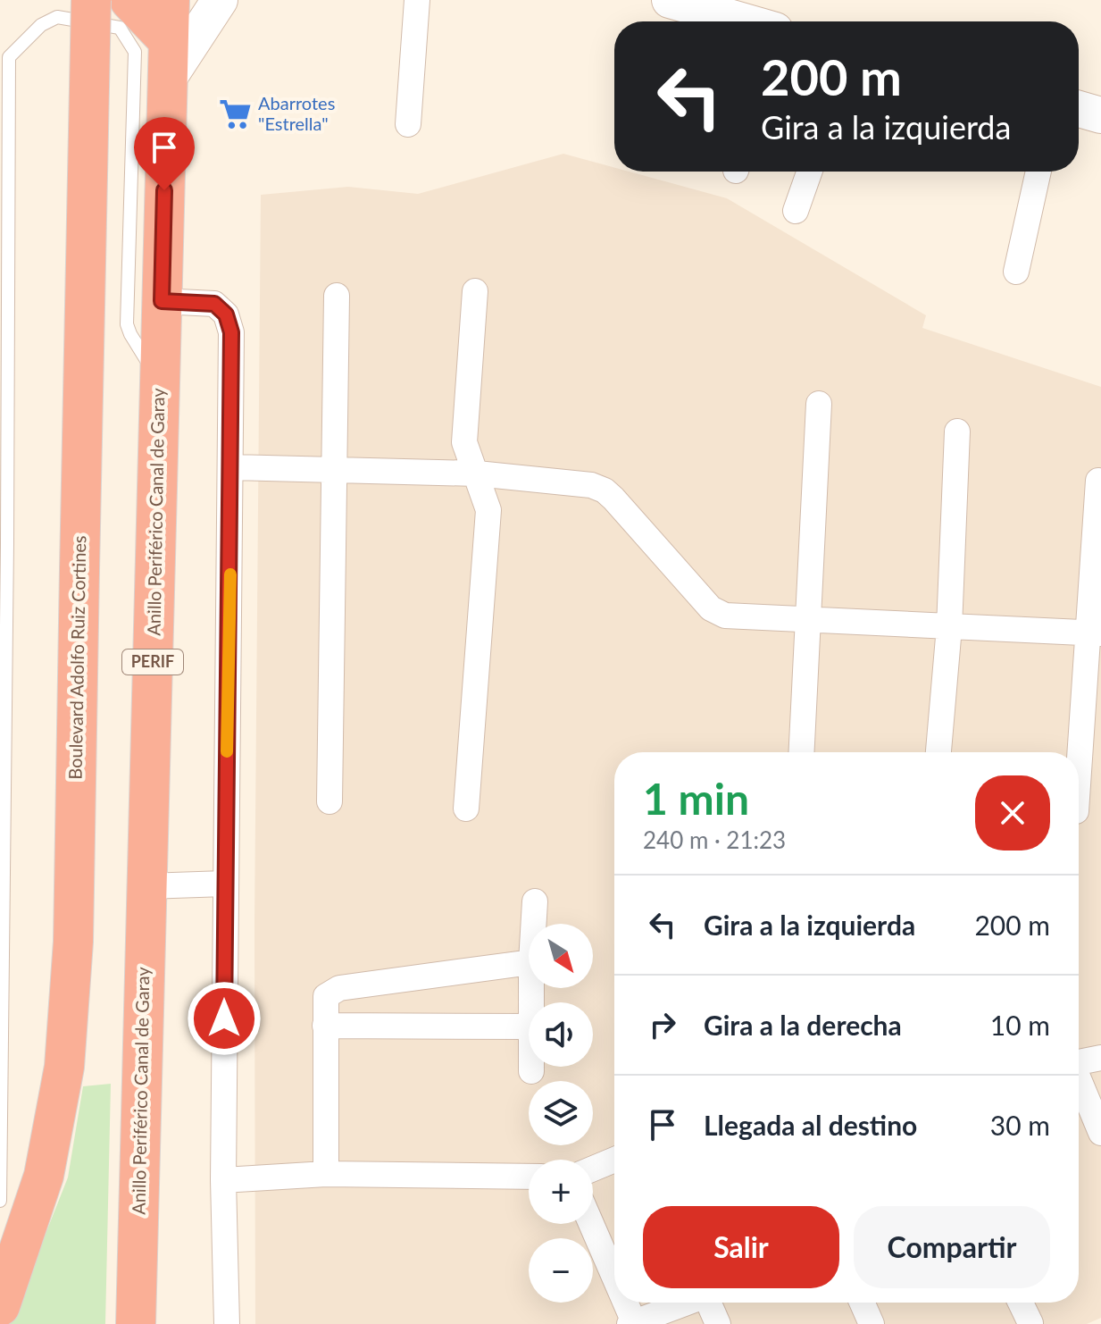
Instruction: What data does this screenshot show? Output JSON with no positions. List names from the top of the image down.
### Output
{
  "streets": {
    "highway": ["Anillo Periférico Canal de Garay", "Boulevard Adolfo Ruiz Cortines", "PERIF"]
  },
  "places": {
    "supermarket": ["Abarrotes \"Estrella\""]
  },
  "north": "bottom right",
  "page": {
    "turn": ["200 m", "Gira a la izquierda"],
    "heading": ["1 min", "240 m · 21:23"],
    "list": [
      {
        "name": "Gira a la izquierda",
        "value": "200 m"
      },
      {
        "name": "Gira a la derecha",
        "value": "10 m"
      },
      {
        "name": "Llegada al destino",
        "value": "30 m"
      }
    ],
    "map_buttons": ["+", "−"],
    "buttons": ["Salir", "Compartir"]
  }
}
